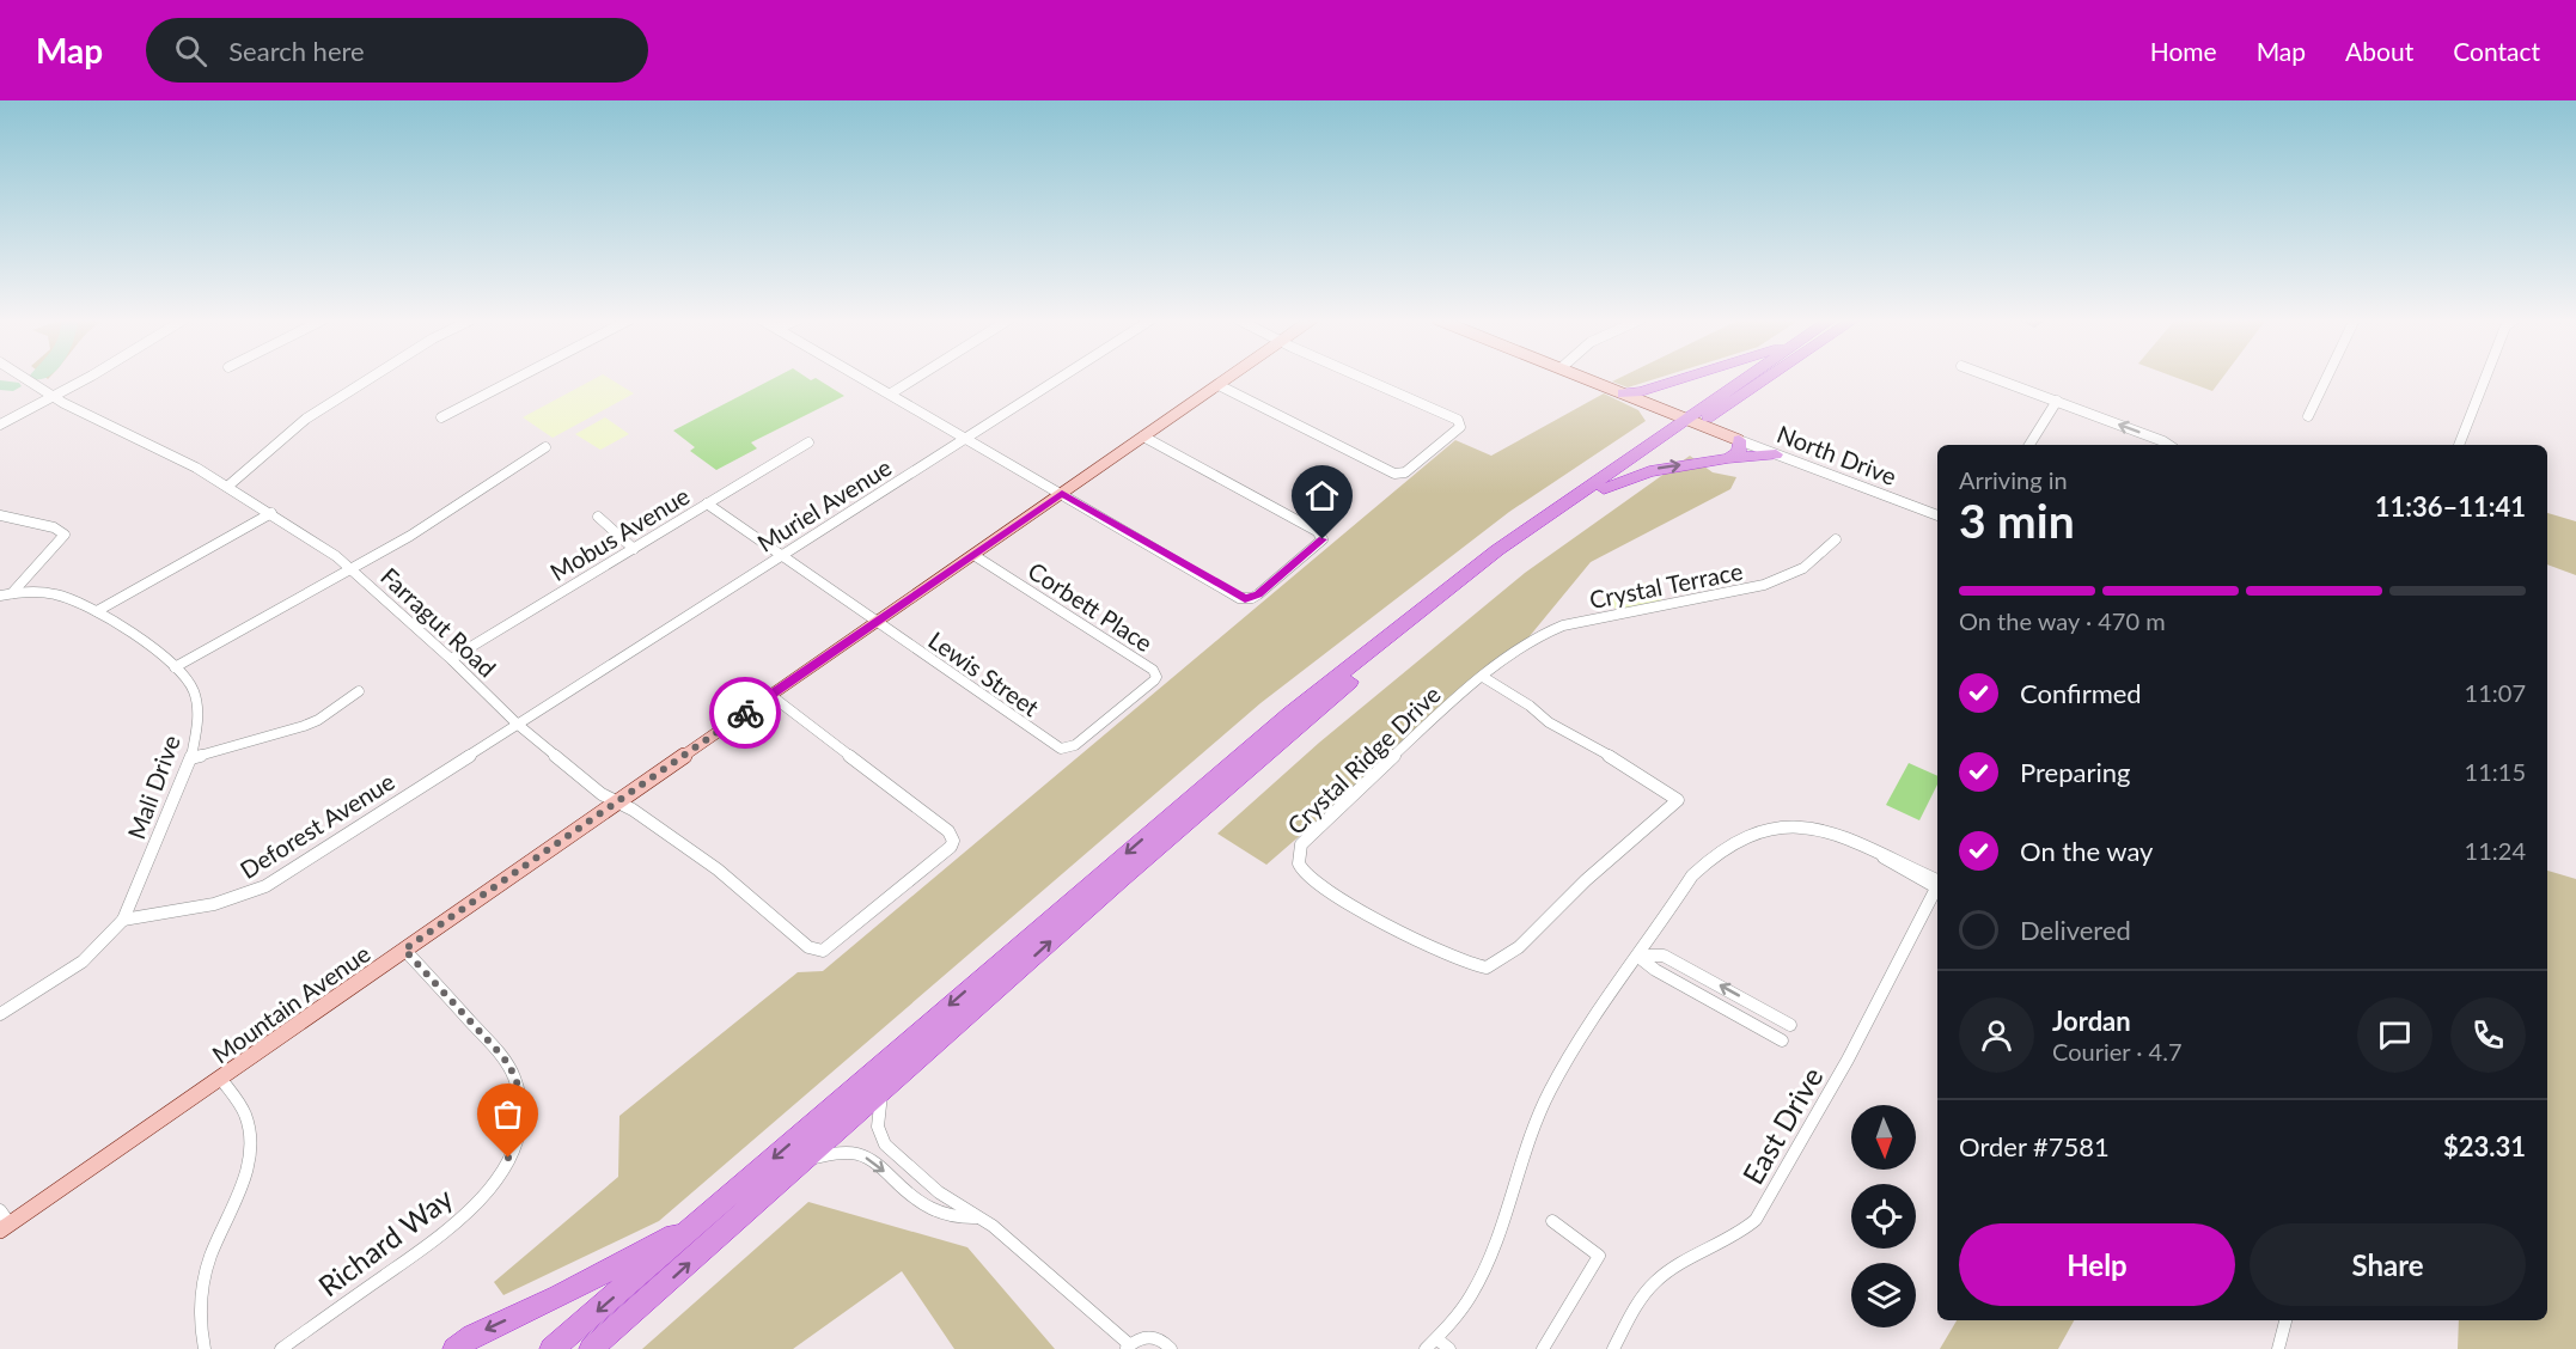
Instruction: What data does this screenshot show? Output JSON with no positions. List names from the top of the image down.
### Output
{
  "streets": {
    "street": [
      "North Drive",
      "Muriel Avenue",
      "Mobus Avenue",
      "Crystal Terrace",
      "Corbett Place",
      "Farragut Road",
      "Lewis Street",
      "Crystal Ridge Drive",
      "Mali Drive",
      "Deforest Avenue",
      "Mountain Avenue",
      "East Drive",
      "Richard Way"
    ]
  },
  "crossings": [
    ["Muriel Avenue", "Farragut Road"],
    ["Muriel Avenue", "Lewis Street"],
    ["Muriel Avenue", "Deforest Avenue"],
    ["Mobus Avenue", "Farragut Road"],
    ["Mobus Avenue", "Lewis Street"],
    ["Crystal Terrace", "Crystal Ridge Drive"],
    ["Corbett Place", "Lewis Street"],
    ["Corbett Place", "Mountain Avenue"],
    ["Farragut Road", "Deforest Avenue"],
    ["Farragut Road", "Mountain Avenue"],
    ["Lewis Street", "Mountain Avenue"],
    ["Mali Drive", "Deforest Avenue"],
    ["Mountain Avenue", "Richard Way"]
  ],
  "north": "bottom",
  "page": {
    "header": "Map",
    "search": "Search here",
    "nav": [
      "Home",
      "Map",
      "About",
      "Contact"
    ],
    "heading": ["3 min", "Arriving in", "11:36–11:41"],
    "panel": [
      "Jordan",
      "Courier · 4.7",
      "Order #7581",
      "$23.31"
    ],
    "bar": "On the way · 470 m",
    "list": [
      ["Confirmed", "11:07"],
      ["Preparing", "11:15"],
      ["On the way", "11:24"],
      "Delivered"
    ],
    "buttons": ["Help", "Share"]
  }
}
